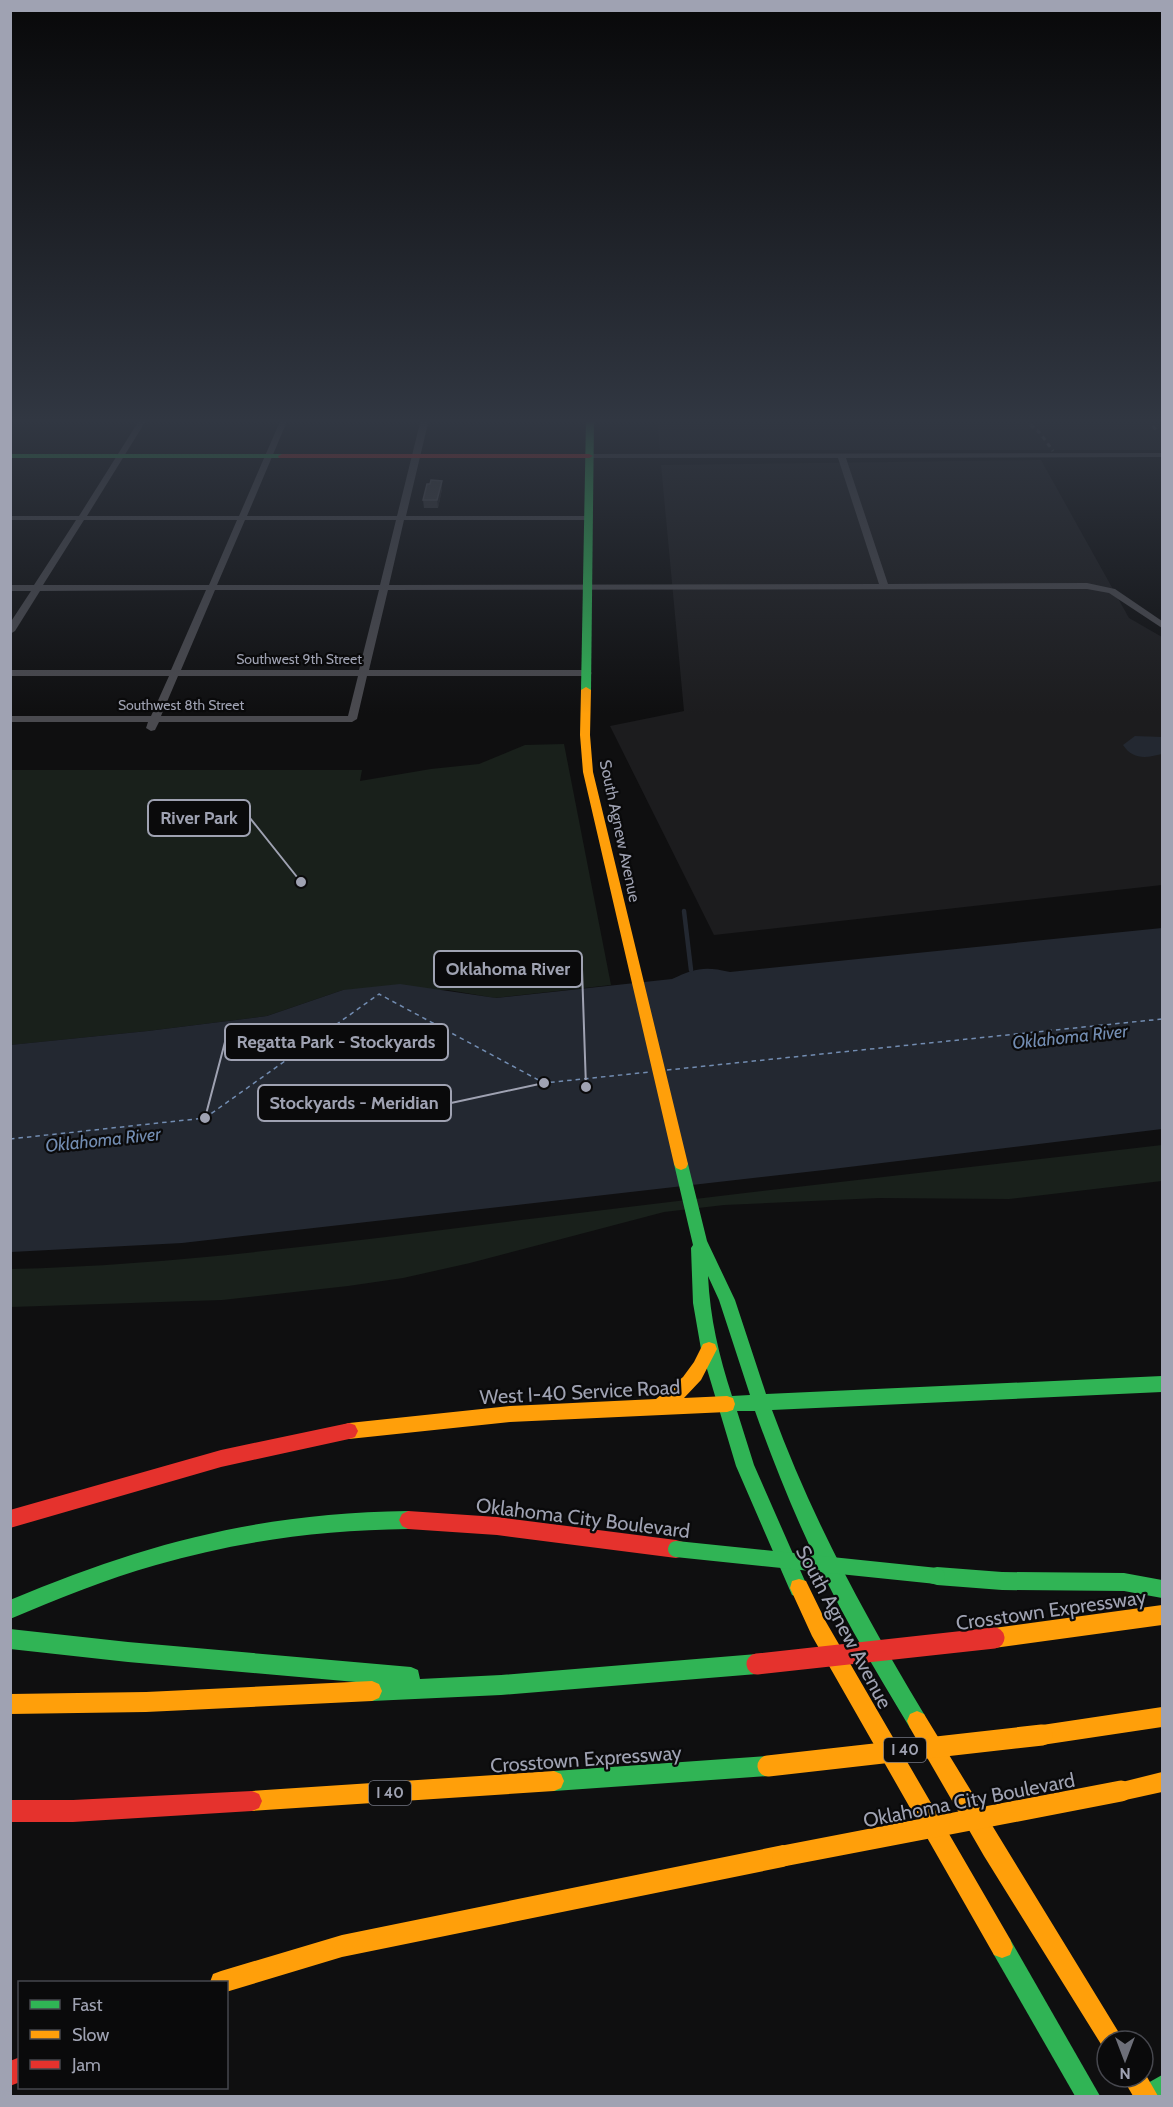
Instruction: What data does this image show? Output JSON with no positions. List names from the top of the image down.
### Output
{
  "streets": {
    "main road": [
      "South Agnew Avenue",
      "West I-40 Service Road",
      "Oklahoma City Boulevard",
      "Crosstown Expressway",
      "I 40"
    ],
    "street": ["Southwest 9th Street", "Southwest 8th Street"]
  },
  "crossings": [
    ["Southwest 9th Street", "Southwest 8th Street"],
    ["Southwest 9th Street", "South Agnew Avenue"],
    ["South Agnew Avenue", "West I-40 Service Road"]
  ],
  "water": ["Oklahoma River"],
  "places": [
    "River Park",
    "Stockyards - Meridian",
    "Oklahoma River",
    "Regatta Park - Stockyards"
  ],
  "legend": ["Fast", "Slow", "Jam"],
  "north": "bottom"
}
